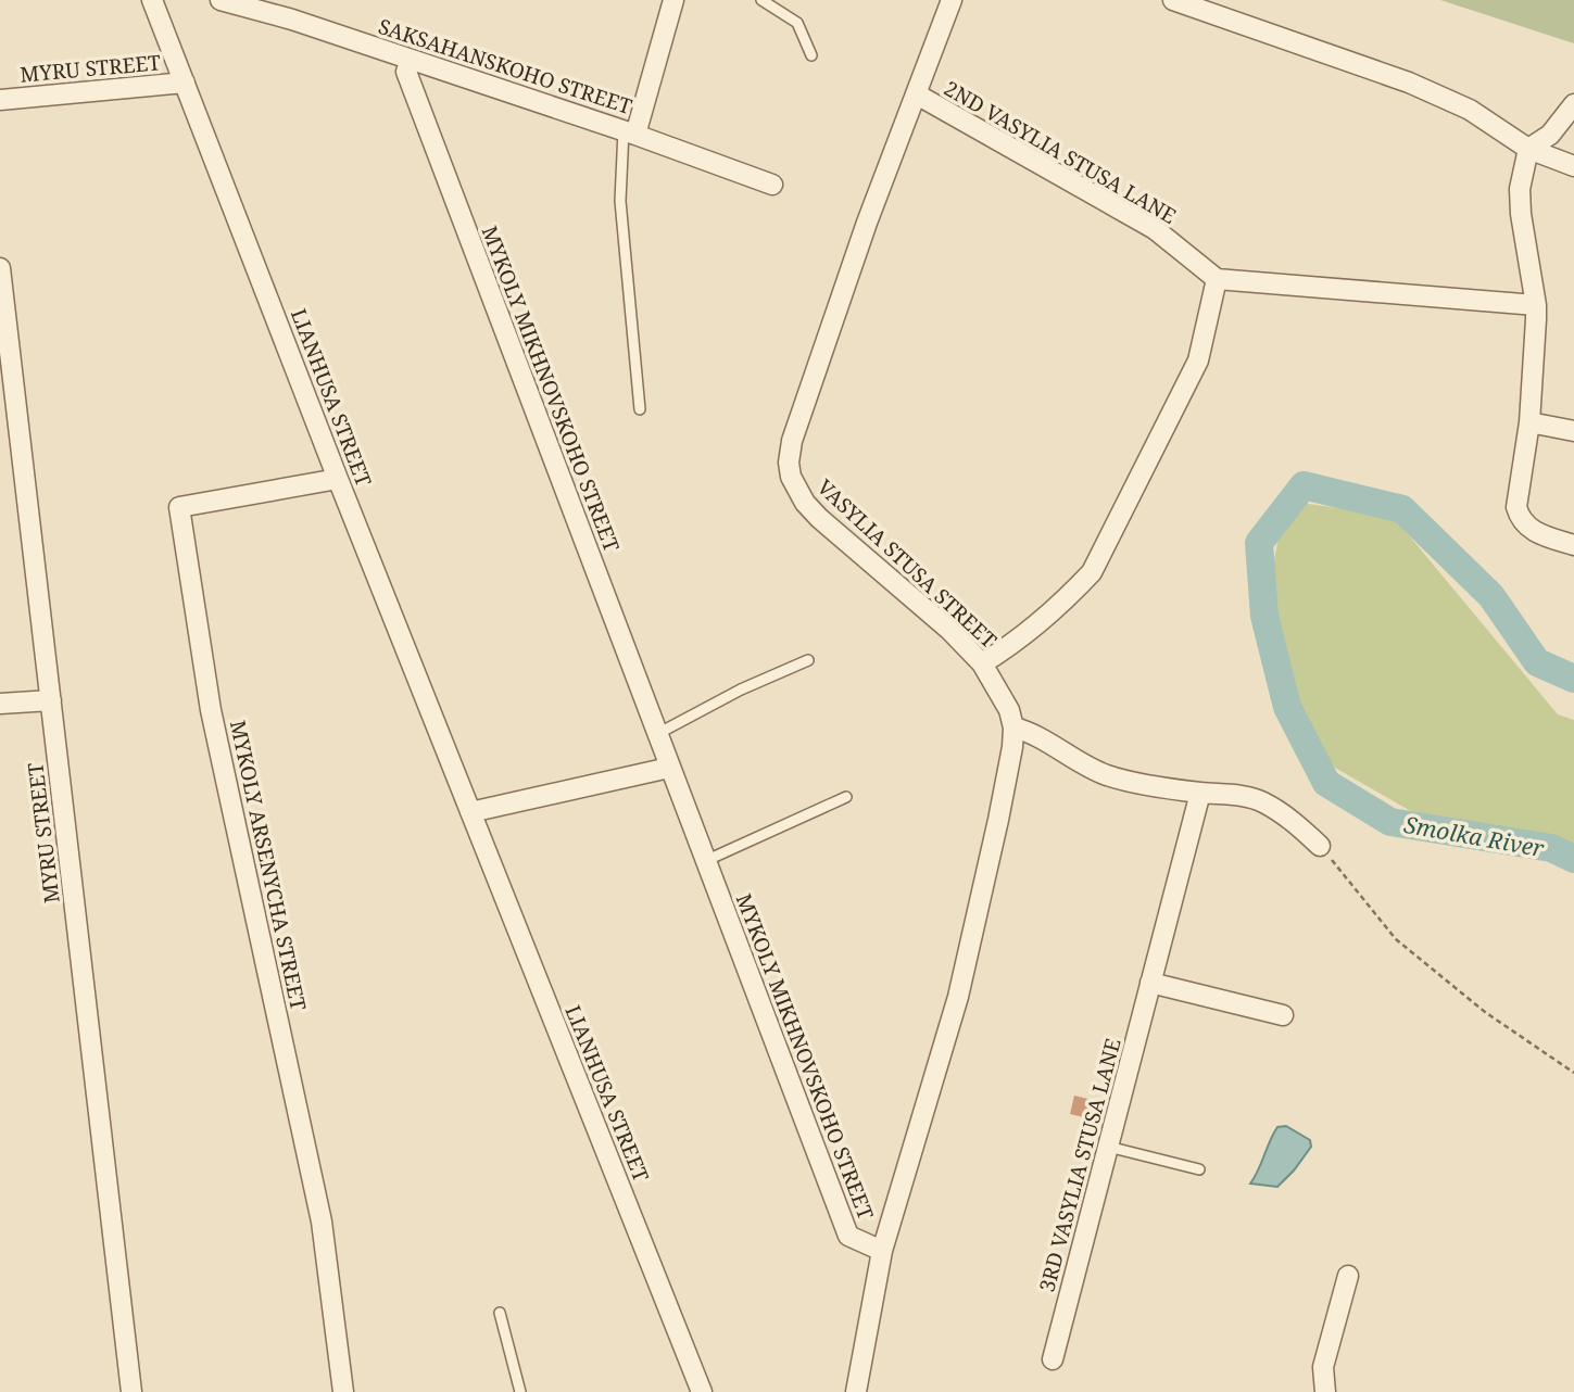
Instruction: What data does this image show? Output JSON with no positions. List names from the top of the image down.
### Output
{
  "streets": {
    "street": [
      "SAKSAHANSKOHO STREET",
      "MYRU STREET",
      "2ND VASYLIA STUSA LANE",
      "MYKOLY MIKHNOVSKOHO STREET",
      "LIANHUSA STREET",
      "VASYLIA STUSA STREET",
      "MYKOLY ARSENYCHA STREET",
      "3RD VASYLIA STUSA LANE"
    ]
  },
  "crossings": [
    ["SAKSAHANSKOHO STREET", "MYKOLY MIKHNOVSKOHO STREET"],
    ["MYRU STREET", "LIANHUSA STREET"],
    ["2ND VASYLIA STUSA LANE", "VASYLIA STUSA STREET"],
    ["MYKOLY MIKHNOVSKOHO STREET", "VASYLIA STUSA STREET"],
    ["LIANHUSA STREET", "MYKOLY ARSENYCHA STREET"]
  ],
  "water": ["Smolka River"]
}
